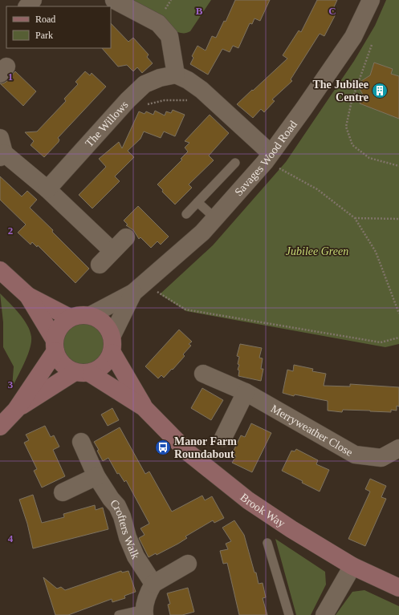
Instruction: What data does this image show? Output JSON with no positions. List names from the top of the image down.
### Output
{
  "streets": {
    "street": [
      "The Willows",
      "Savages Wood Road",
      "Merryweather Close",
      "Brook Way",
      "Crofters Walk"
    ]
  },
  "crossings": [
    ["Savages Wood Road", "Brook Way"]
  ],
  "parks": ["Jubilee Green"],
  "places": {
    "building": ["The Jubilee Centre"],
    "bus stop": ["Manor Farm Roundabout"]
  },
  "legend": ["Road", "Park"],
  "grid": {
    "columns": ["B", "C"],
    "rows": [
      "1",
      "2",
      "3",
      "4"
    ]
  }
}
